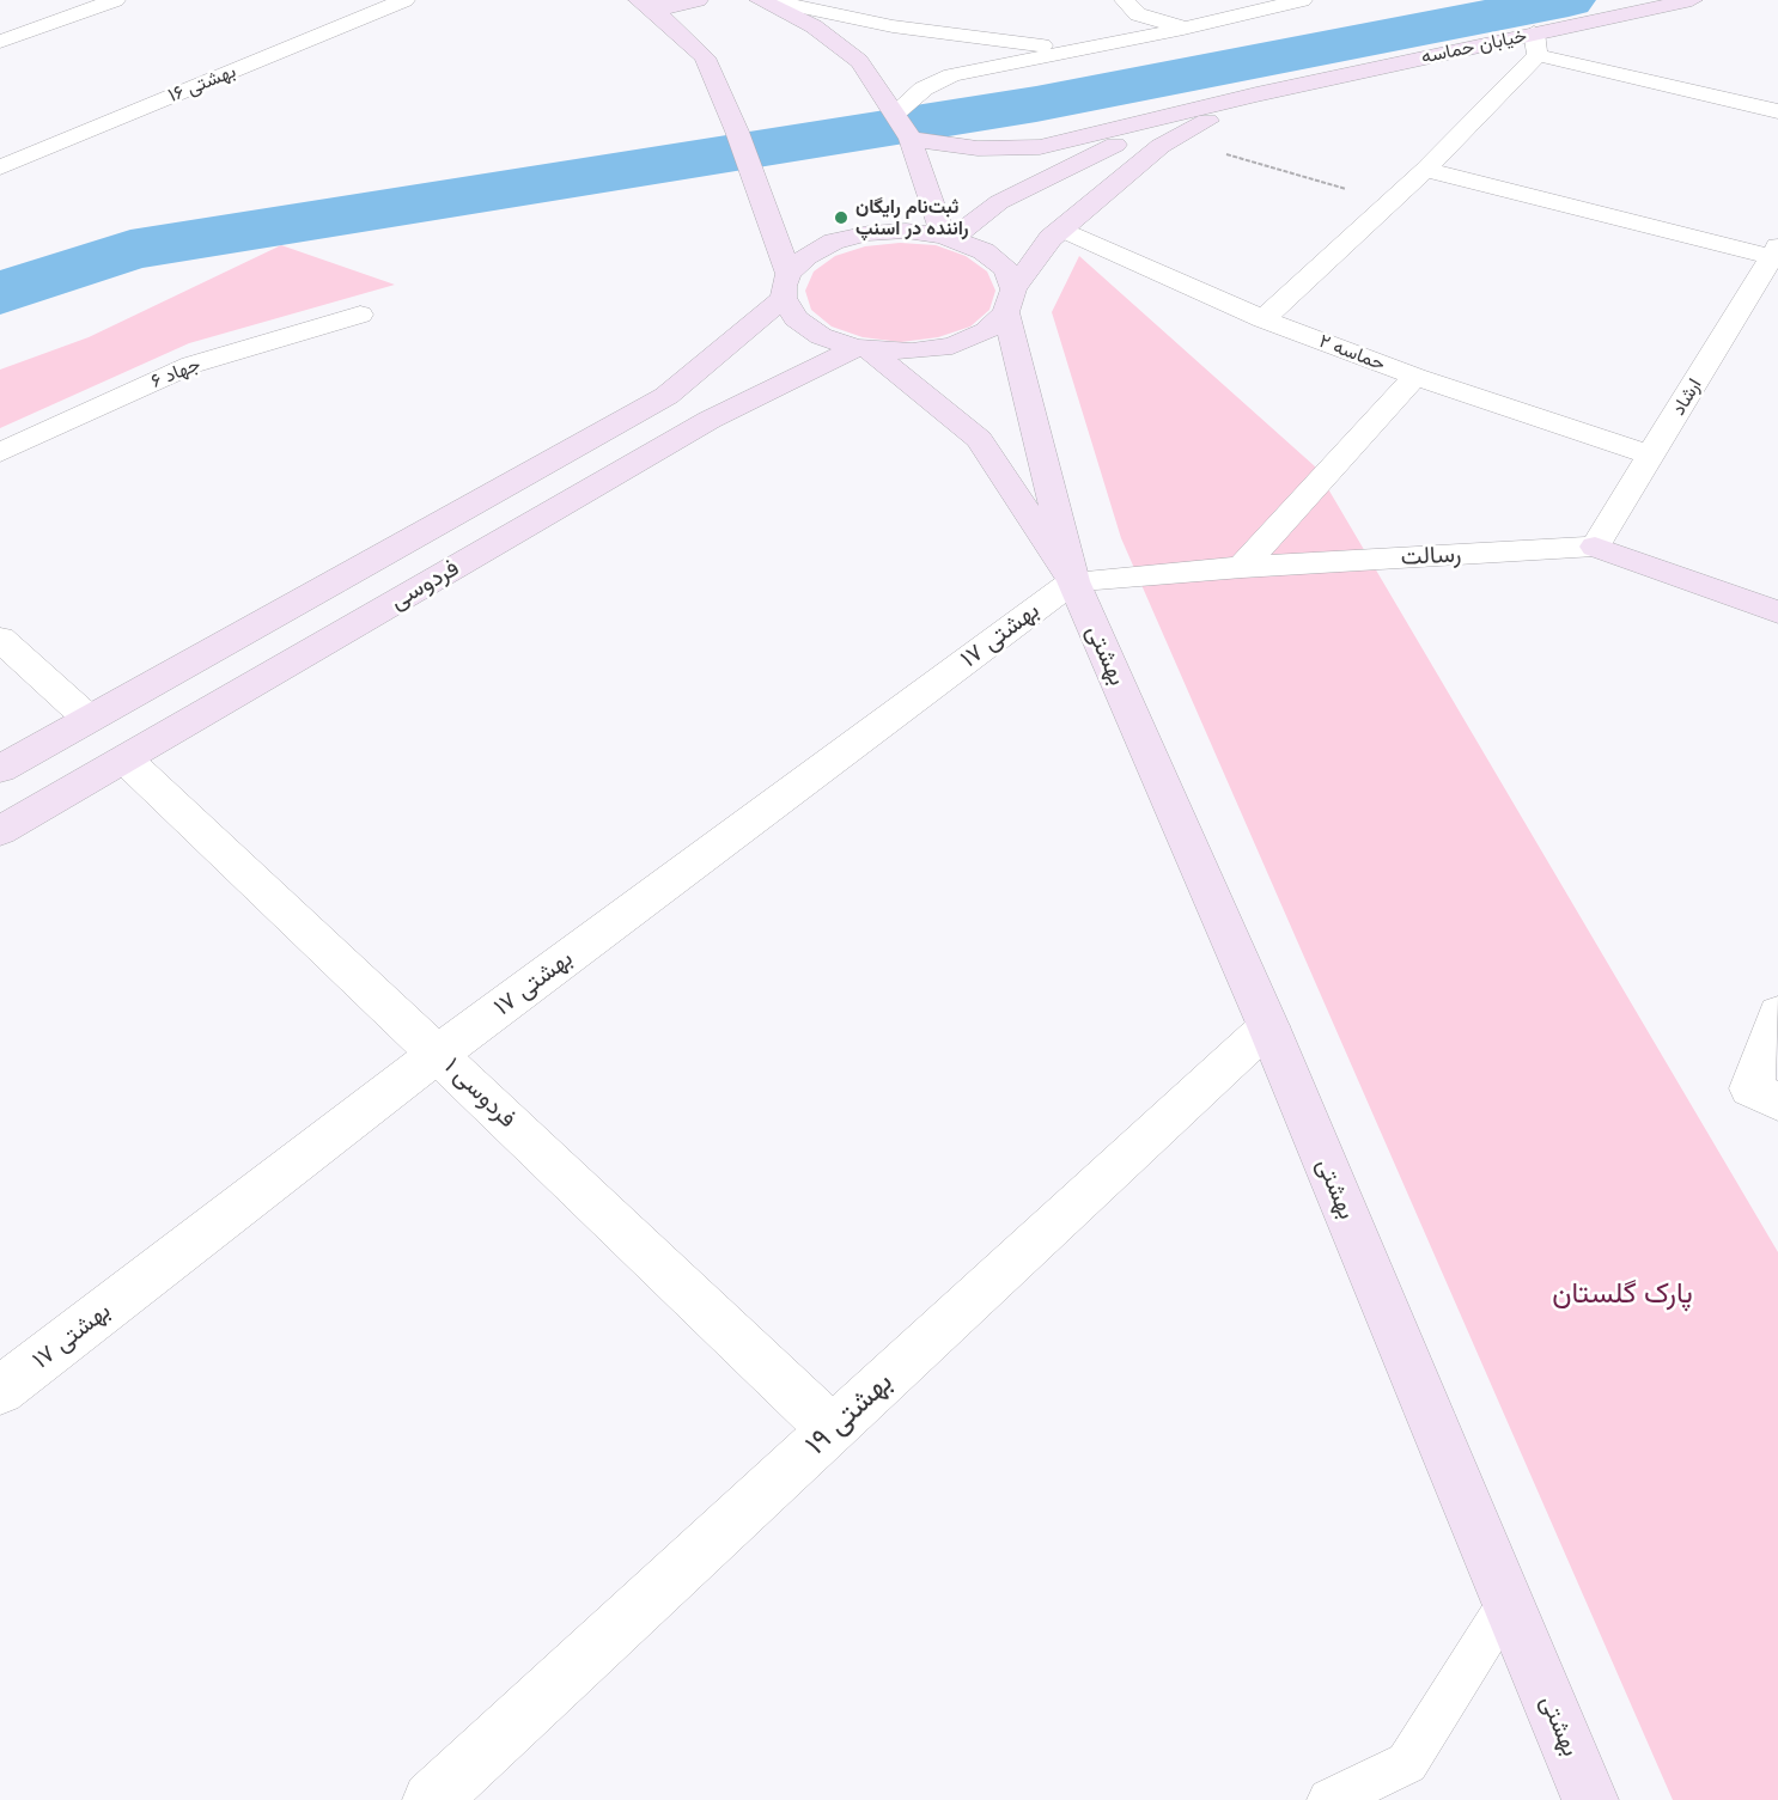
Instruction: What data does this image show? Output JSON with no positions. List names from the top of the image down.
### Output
{
  "streets": {
    "main road": [
      "خیابان حماسه",
      "رسالت",
      "فردوسی",
      "بهشتی"
    ],
    "street": [
      "بهشتی ۱۶",
      "حماسه ۲",
      "جهاد ۶",
      "ارشاد",
      "بهشتی ۱۷",
      "فردوسی ۱",
      "بهشتی ۱۹"
    ]
  },
  "crossings": [
    ["خیابان حماسه", "حماسه ۲"],
    ["خیابان حماسه", "فردوسی"],
    ["حماسه ۲", "ارشاد"],
    ["ارشاد", "رسالت"],
    ["رسالت", "بهشتی ۱۷"],
    ["رسالت", "بهشتی"],
    ["فردوسی", "فردوسی ۱"],
    ["بهشتی ۱۷", "بهشتی"],
    ["بهشتی ۱۷", "فردوسی ۱"],
    ["بهشتی", "بهشتی ۱۹"],
    ["فردوسی ۱", "بهشتی ۱۹"]
  ],
  "parks": ["پارک گلستان"],
  "places": ["ثبت‌نام رایگان راننده در اسنپ"]
}
